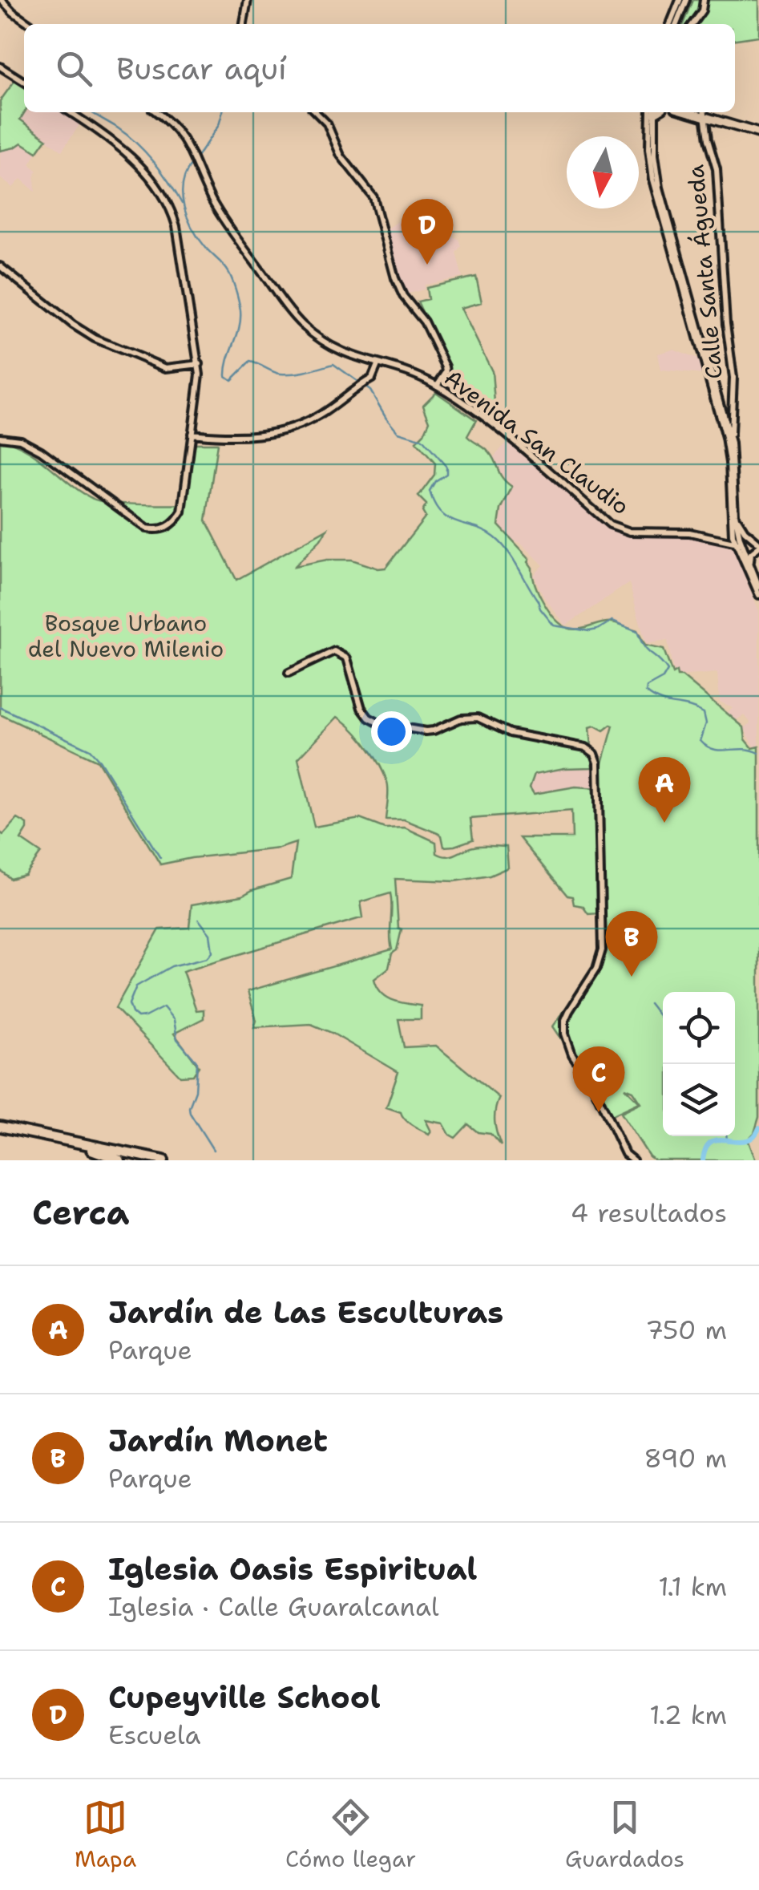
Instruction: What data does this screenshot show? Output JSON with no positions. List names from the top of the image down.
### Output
{
  "streets": {
    "street": ["Calle Santa Águeda", "Avenida San Claudio"]
  },
  "parks": ["Bosque Urbano del Nuevo Milenio"],
  "north": "bottom",
  "page": {
    "search": "Buscar aquí",
    "pins": [
      "D",
      "A",
      "B",
      "C"
    ],
    "heading": ["Cerca", "4 resultados"],
    "list": [
      {
        "mark": "A",
        "name": "Jardín de Las Esculturas",
        "note": "Parque",
        "value": "750 m"
      },
      {
        "mark": "B",
        "name": "Jardín Monet",
        "note": "Parque",
        "value": "890 m"
      },
      {
        "mark": "C",
        "name": "Iglesia Oasis Espiritual",
        "note": "Iglesia · Calle Guaralcanal",
        "value": "1.1 km"
      },
      {
        "mark": "D",
        "name": "Cupeyville School",
        "note": "Escuela",
        "value": "1.2 km"
      }
    ],
    "nav": ["Mapa", "Cómo llegar", "Guardados"]
  }
}
